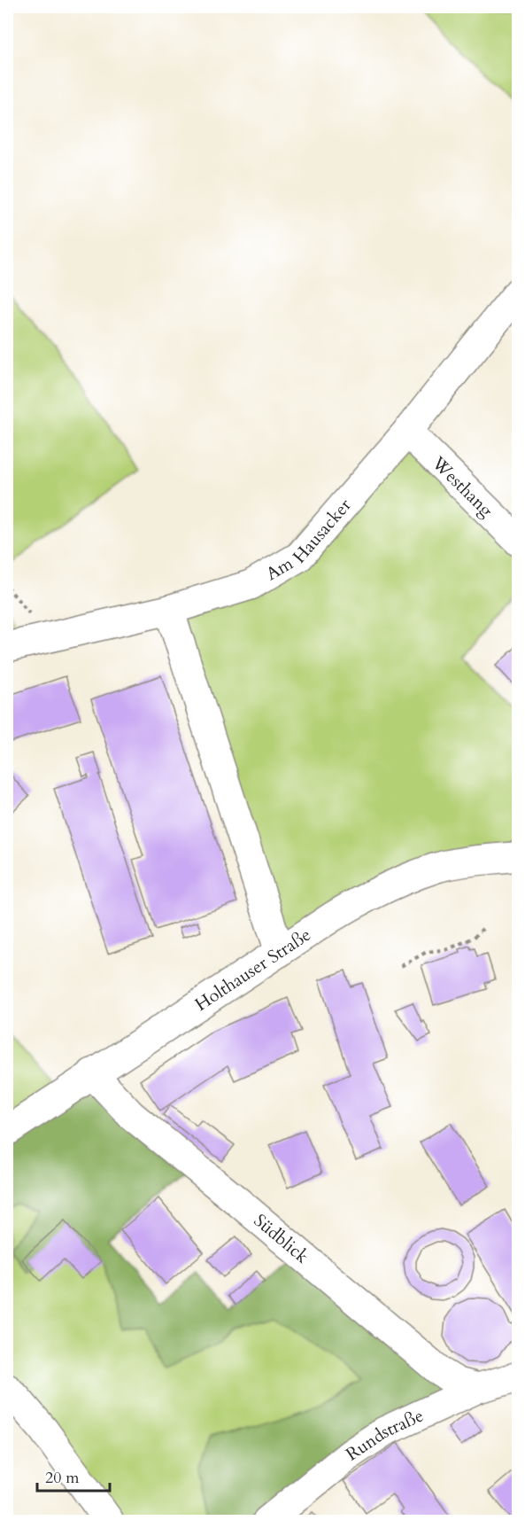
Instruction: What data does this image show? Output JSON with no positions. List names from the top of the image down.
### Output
{
  "streets": {
    "street": [
      "Westhang",
      "Am Hausacker",
      "Holthauser Straße",
      "Südblick",
      "Rundstraße"
    ]
  },
  "crossings": [
    ["Westhang", "Am Hausacker"],
    ["Holthauser Straße", "Südblick"],
    ["Südblick", "Rundstraße"]
  ],
  "scale_bar": "20 m"
}
